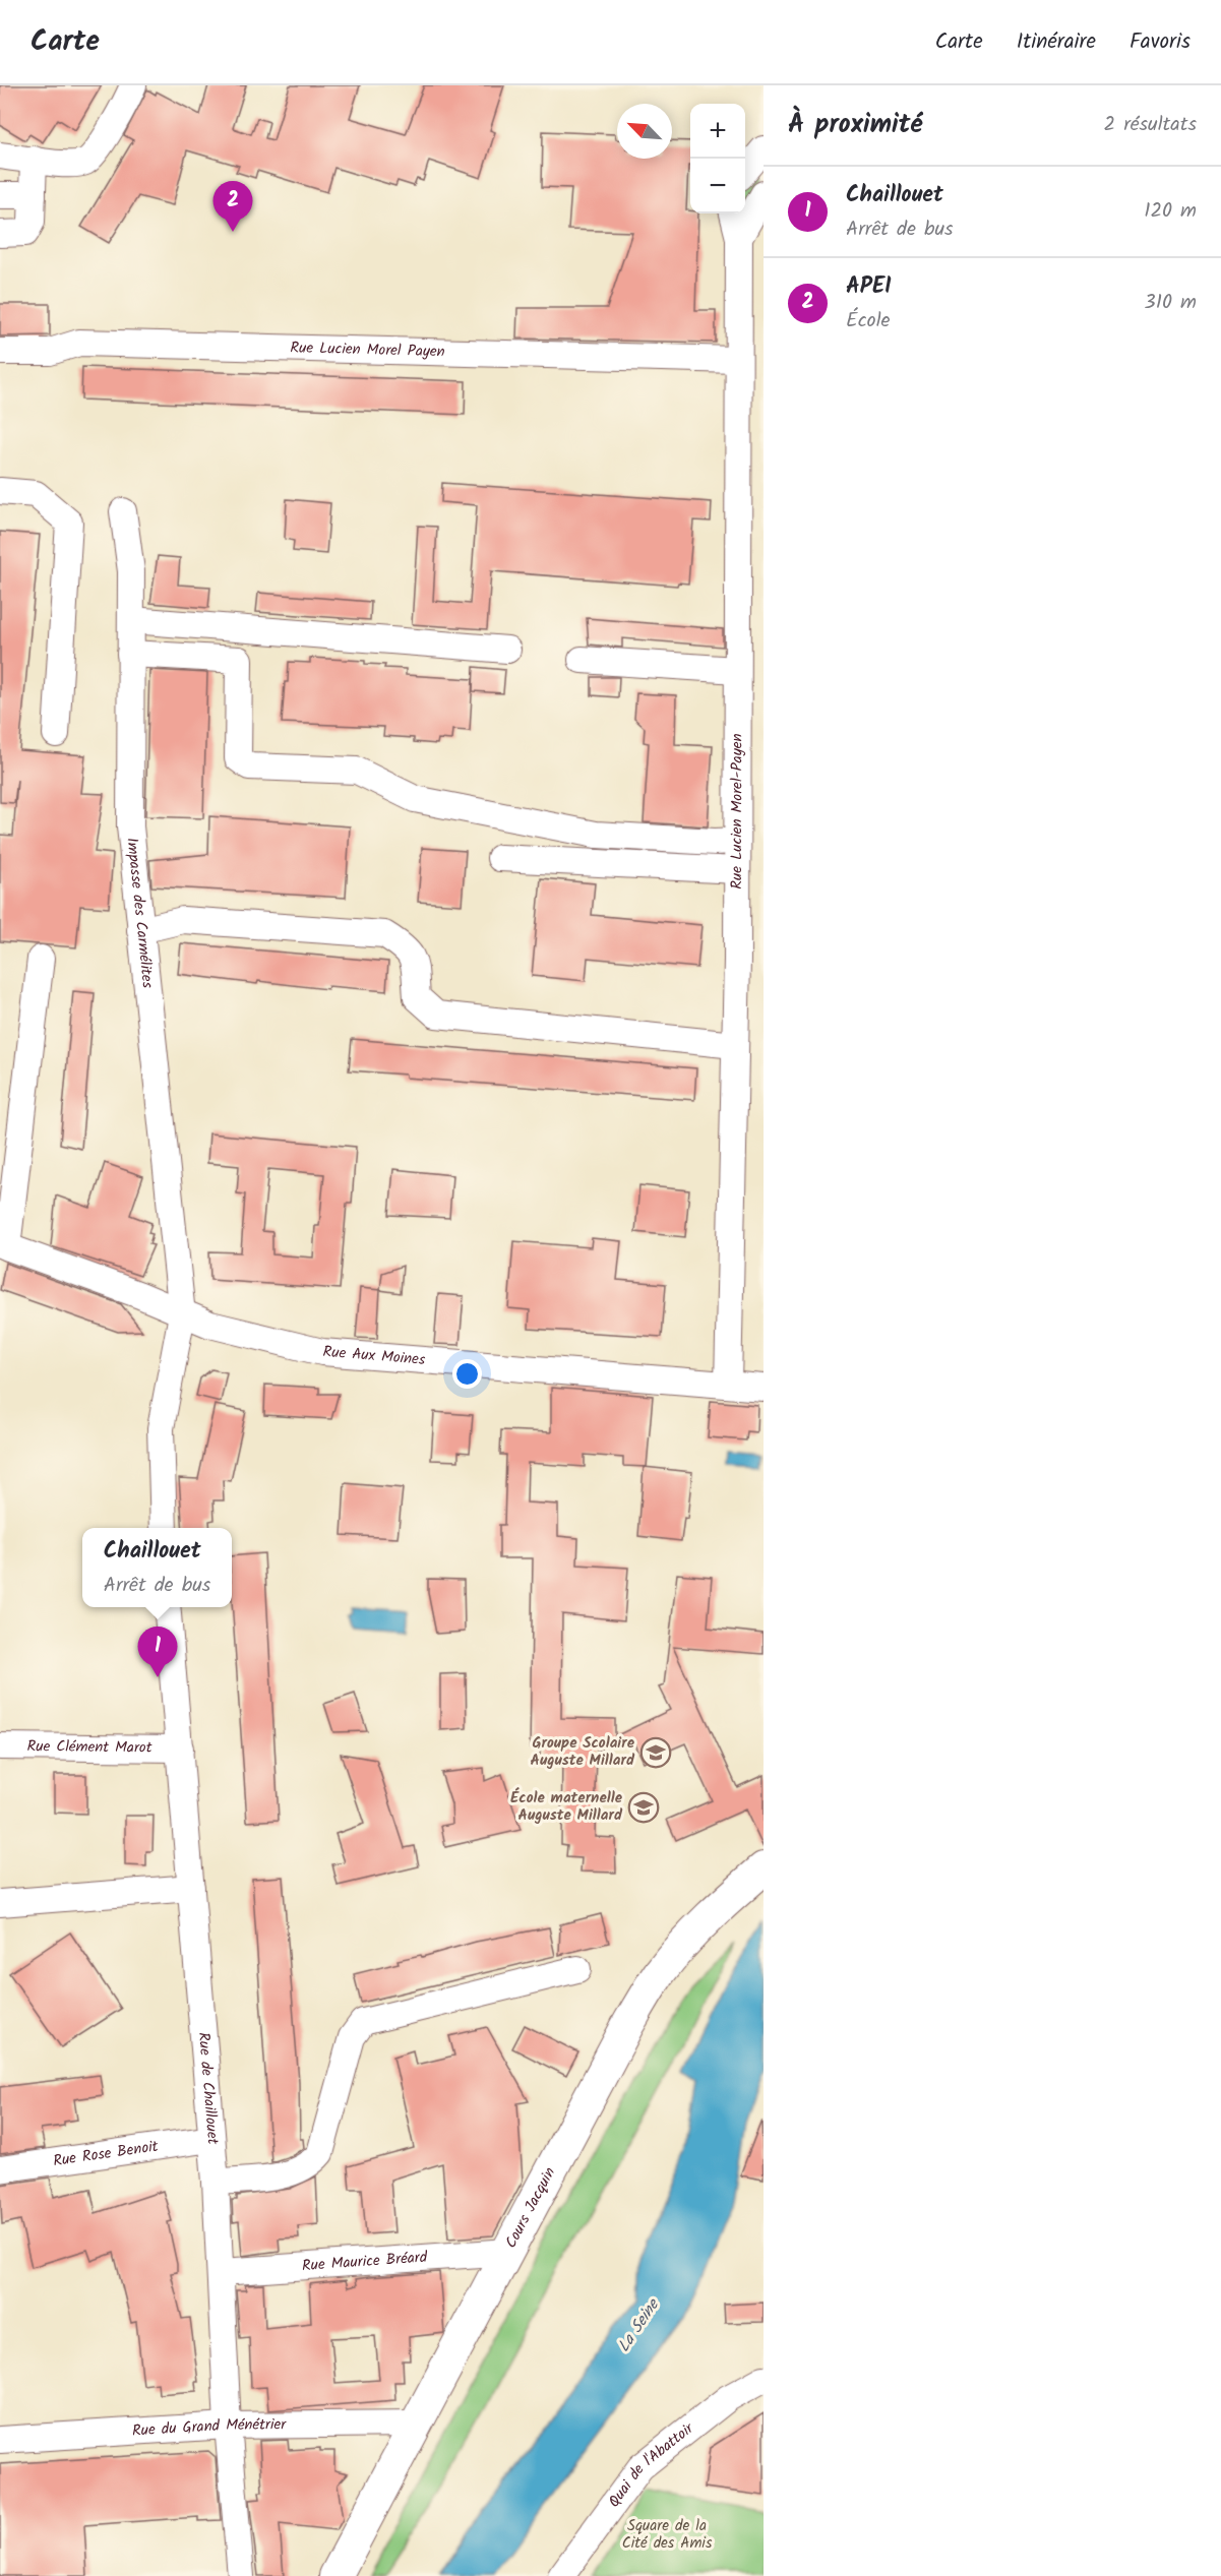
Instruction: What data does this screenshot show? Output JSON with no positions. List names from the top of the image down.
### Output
{
  "streets": {
    "main road": ["Cours Jacquin"],
    "street": [
      "Rue Lucien Morel Payen",
      "Rue Lucien Morel-Payen",
      "Impasse des Carmélites",
      "Rue Aux Moines",
      "Rue Clément Marot",
      "Rue de Chaillouet",
      "Rue Rose Benoit",
      "Rue Maurice Bréard",
      "Rue du Grand Ménétrier",
      "Quai de l'Abattoir"
    ]
  },
  "crossings": [
    ["Rue Lucien Morel Payen", "Rue Lucien Morel-Payen"],
    ["Rue Lucien Morel-Payen", "Rue Aux Moines"],
    ["Impasse des Carmélites", "Rue Aux Moines"],
    ["Rue Clément Marot", "Rue de Chaillouet"],
    ["Rue de Chaillouet", "Rue Rose Benoit"],
    ["Rue de Chaillouet", "Rue Maurice Bréard"],
    ["Rue de Chaillouet", "Rue du Grand Ménétrier"],
    ["Cours Jacquin", "Rue Maurice Bréard"],
    ["Cours Jacquin", "Rue du Grand Ménétrier"]
  ],
  "water": ["La Seine"],
  "parks": ["Square de la Cité des Amis"],
  "places": {
    "school or university": ["Groupe Scolaire Auguste Millard", "École maternelle Auguste Millard"]
  },
  "north": "top left",
  "page": {
    "header": "Carte",
    "nav": ["Carte", "Itinéraire", "Favoris"],
    "heading": ["À proximité", "2 résultats"],
    "map_buttons": ["+", "−"],
    "list": [
      {
        "mark": "1",
        "name": "Chaillouet",
        "note": "Arrêt de bus",
        "value": "120 m"
      },
      {
        "mark": "2",
        "name": "APEI",
        "note": "École",
        "value": "310 m"
      }
    ],
    "pins": ["2", "1"],
    "popup": ["Chaillouet", "Arrêt de bus"]
  }
}
